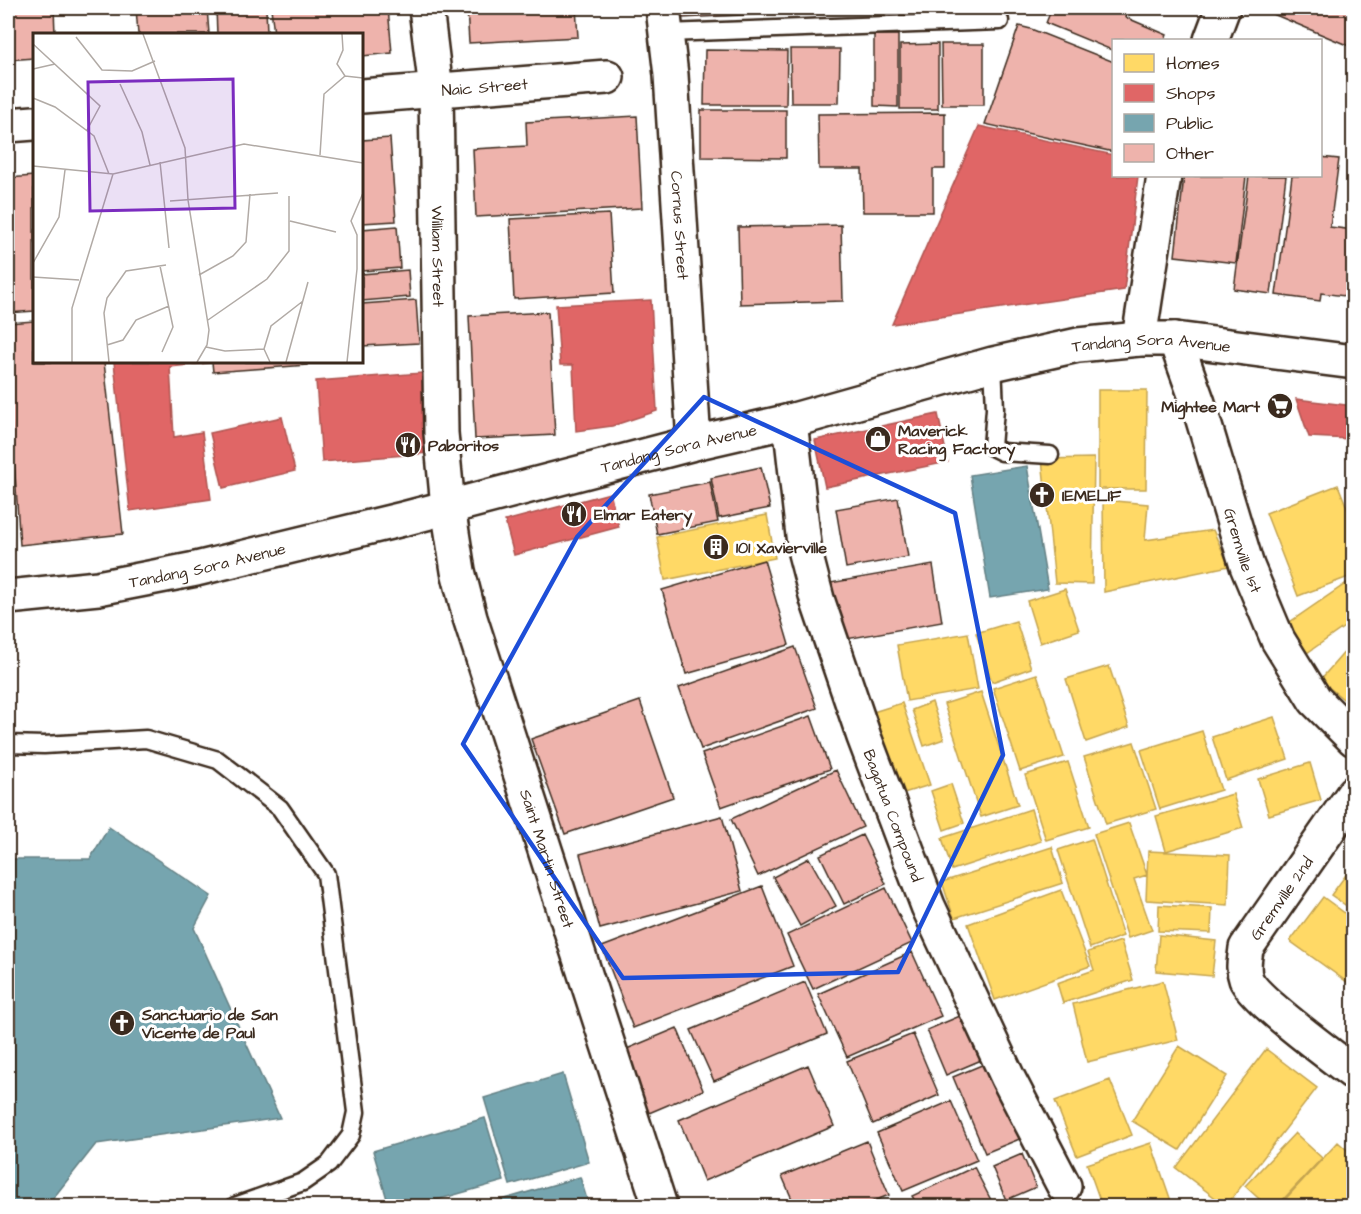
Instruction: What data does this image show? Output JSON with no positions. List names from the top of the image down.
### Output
{
  "streets": {
    "street": [
      "Naic Street",
      "Cornus Street",
      "William Street",
      "Tandang Sora Avenue",
      "Gremville 1st",
      "Bagatua Compound",
      "Saint Martin Street",
      "Gremville 2nd"
    ]
  },
  "crossings": [
    ["Naic Street", "William Street"],
    ["Cornus Street", "Tandang Sora Avenue"],
    ["William Street", "Tandang Sora Avenue"],
    ["William Street", "Saint Martin Street"],
    ["Tandang Sora Avenue", "Gremville 1st"],
    ["Tandang Sora Avenue", "Bagatua Compound"],
    ["Tandang Sora Avenue", "Saint Martin Street"]
  ],
  "places": {
    "supermarket": ["Mightee Mart"],
    "shop": ["Maverick Racing Factory"],
    "restaurant": ["Paboritos", "Elmar Eatery"],
    "church": ["IEMELIF", "Sanctuario de San Vicente de Paul"],
    "building": ["101 Xavierville"]
  },
  "legend": [
    "Homes",
    "Shops",
    "Public",
    "Other"
  ]
}
